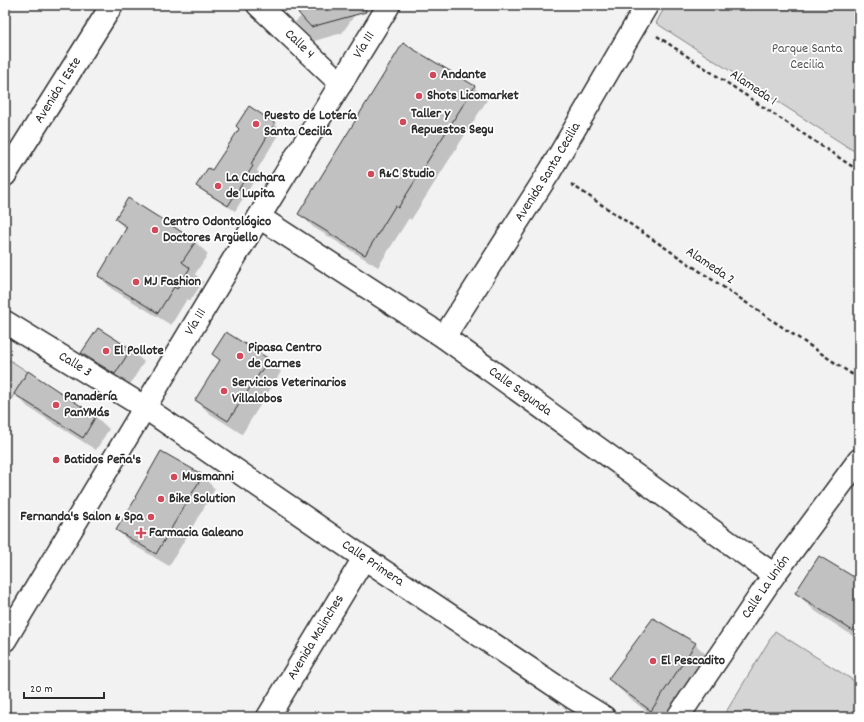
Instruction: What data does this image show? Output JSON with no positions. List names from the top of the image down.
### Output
{
  "streets": {
    "street": [
      "Calle 4",
      "Vía 111",
      "Avenida 1 Este",
      "Avenida Santa Cecilia",
      "Calle 3",
      "Calle Segunda",
      "Calle Primera",
      "Calle La Unión",
      "Avenida Malinches"
    ],
    "path": ["Alameda 1", "Alameda 2"]
  },
  "crossings": [
    ["Calle 4", "Vía 111"],
    ["Vía 111", "Calle 3"],
    ["Vía 111", "Calle Segunda"],
    ["Vía 111", "Calle Primera"],
    ["Alameda 1", "Avenida Santa Cecilia"],
    ["Avenida Santa Cecilia", "Alameda 2"],
    ["Avenida Santa Cecilia", "Calle Segunda"],
    ["Calle 3", "Calle Primera"],
    ["Calle Segunda", "Calle La Unión"],
    ["Calle Primera", "Avenida Malinches"]
  ],
  "parks": ["Parque Santa Cecilia"],
  "places": {
    "other": [
      "Andante",
      "Shots Licomarket",
      "Taller y Repuestos Segu",
      "Puesto de Lotería Santa Cecilia",
      "R&C Studio",
      "La Cuchara de Lupita",
      "Centro Odontológico Doctores Argüello",
      "MJ Fashion",
      "El Pollote",
      "Pipasa Centro de Carnes",
      "Servicios Veterinarios Villalobos",
      "Panadería PanYMás",
      "Batidos Peña's",
      "Musmanni",
      "Bike Solution",
      "Fernanda's Salon & Spa",
      "El Pescadito"
    ],
    "health": ["Farmacia Galeano"]
  },
  "scale_bar": "20 m"
}
